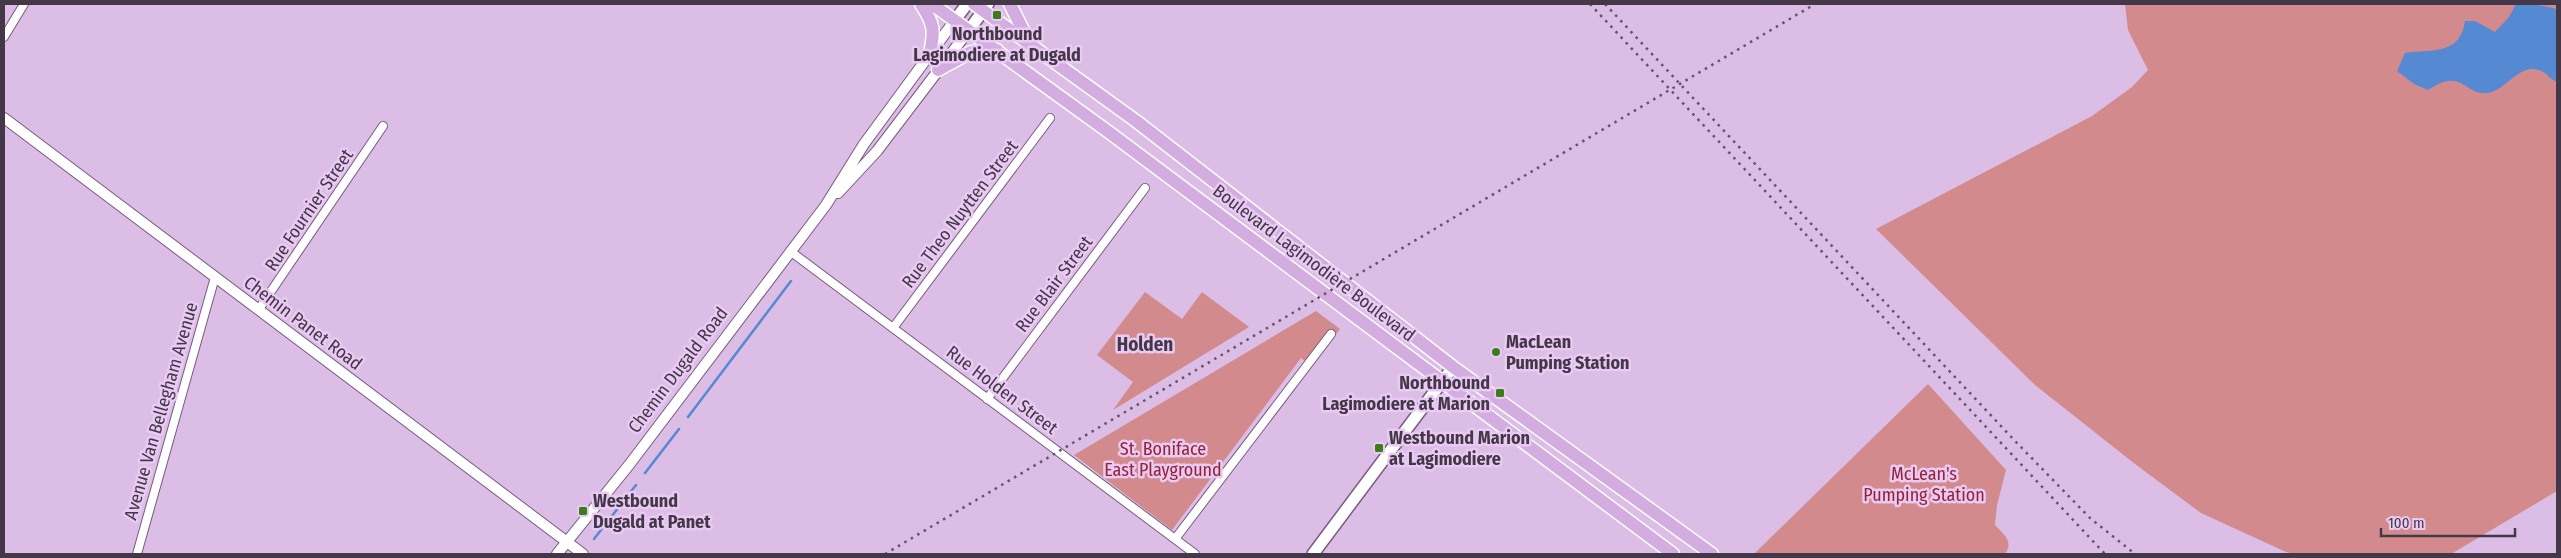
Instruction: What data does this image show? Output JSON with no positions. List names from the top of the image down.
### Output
{
  "streets": {
    "main road": ["Boulevard Lagimodière Boulevard", "Chemin Dugald Road"],
    "street": [
      "Rue Fournier Street",
      "Rue Theo Nuytten Street",
      "Rue Blair Street",
      "Chemin Panet Road",
      "Rue Holden Street",
      "Avenue Van Bellegham Avenue"
    ]
  },
  "crossings": [
    ["Rue Fournier Street", "Chemin Panet Road"],
    ["Rue Theo Nuytten Street", "Rue Holden Street"],
    ["Boulevard Lagimodière Boulevard", "Chemin Dugald Road"],
    ["Rue Blair Street", "Rue Holden Street"],
    ["Chemin Panet Road", "Chemin Dugald Road"],
    ["Chemin Panet Road", "Avenue Van Bellegham Avenue"],
    ["Chemin Dugald Road", "Rue Holden Street"]
  ],
  "districts": ["Holden"],
  "parks": ["St. Boniface East Playground", "McLean's Pumping Station"],
  "places": {
    "transit": [
      "Northbound Lagimodiere at Dugald",
      "Northbound Lagimodiere at Marion",
      "Westbound Marion at Lagimodiere",
      "Westbound Dugald at Panet"
    ],
    "other": ["MacLean Pumping Station"]
  },
  "scale_bar": "100 m"
}
